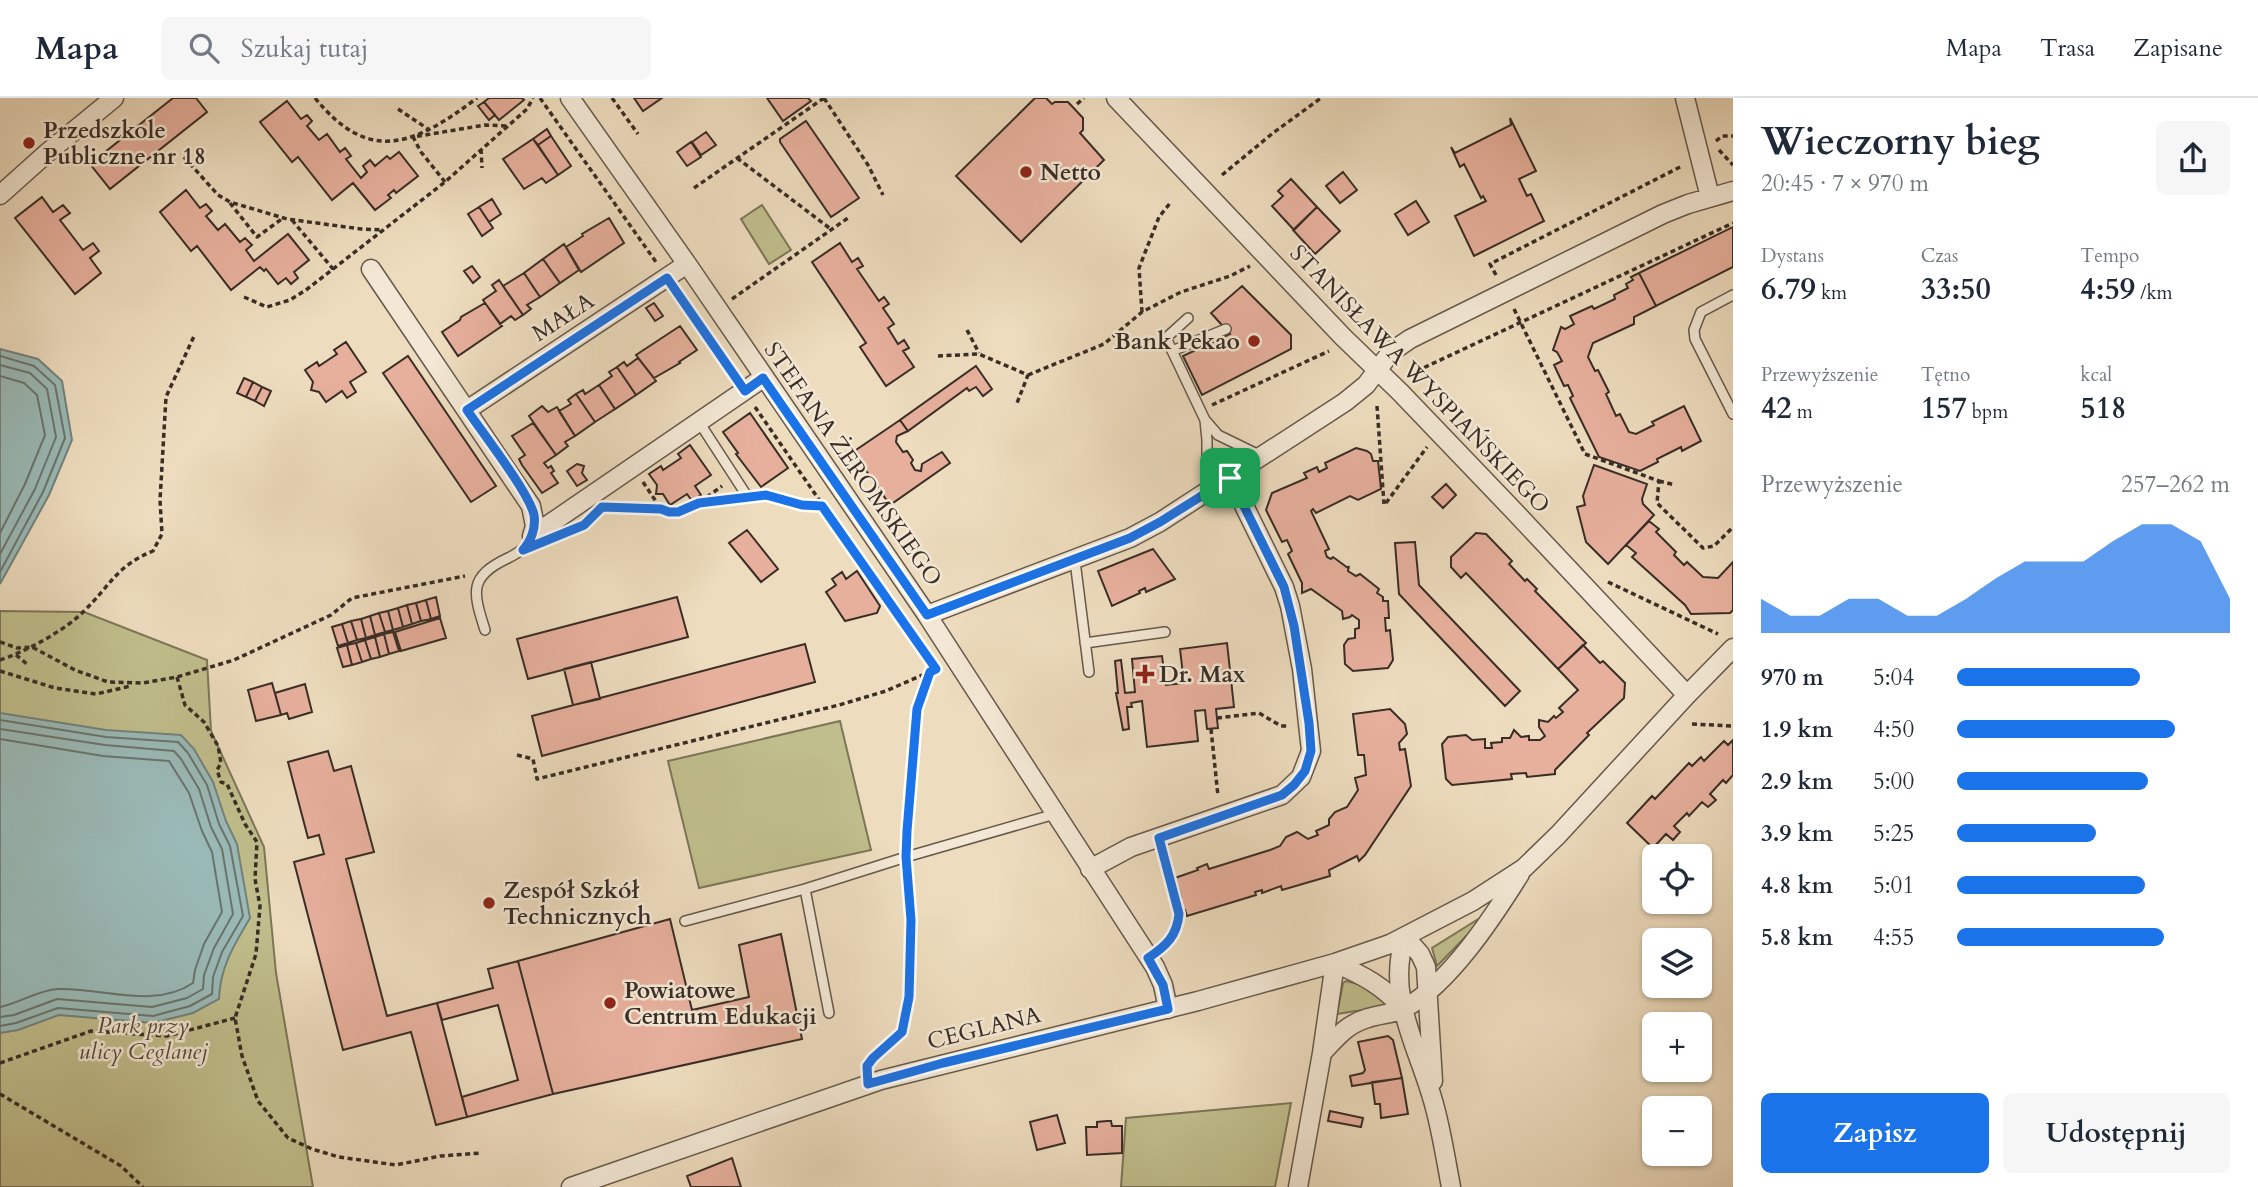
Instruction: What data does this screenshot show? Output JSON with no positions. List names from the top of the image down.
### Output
{
  "streets": {
    "street": [
      "MAŁA",
      "STANISŁAWA WYSPIAŃSKIEGO",
      "STEFANA ŻEROMSKIEGO",
      "CEGLANA"
    ]
  },
  "crossings": [
    ["MAŁA", "STEFANA ŻEROMSKIEGO"],
    ["STEFANA ŻEROMSKIEGO", "CEGLANA"]
  ],
  "parks": ["Park przy ulicy Ceglanej"],
  "places": {
    "other": [
      "Przedszkole Publiczne nr 18",
      "Netto",
      "Bank Pekao",
      "Zespół Szkół Technicznych",
      "Powiatowe Centrum Edukacji"
    ],
    "health": ["Dr. Max"]
  },
  "page": {
    "header": "Mapa",
    "search": "Szukaj tutaj",
    "nav": ["Mapa", "Trasa", "Zapisane"],
    "heading": ["Wieczorny bieg", "20:45 · 7 × 970 m"],
    "stats": [
      ["Dystans", "6.79 km"],
      ["Czas", "33:50"],
      ["Tempo", "4:59 /km"],
      ["Przewyższenie", "42 m"],
      ["Tętno", "157 bpm"],
      ["kcal", "518"]
    ],
    "chart": ["Przewyższenie", "257–262 m"],
    "list": [
      {
        "name": "970 m",
        "note": "5:04"
      },
      {
        "name": "1.9 km",
        "note": "4:50"
      },
      {
        "name": "2.9 km",
        "note": "5:00"
      },
      {
        "name": "3.9 km",
        "note": "5:25"
      },
      {
        "name": "4.8 km",
        "note": "5:01"
      },
      {
        "name": "5.8 km",
        "note": "4:55"
      }
    ],
    "map_buttons": ["+", "−"],
    "buttons": ["Zapisz", "Udostępnij"]
  }
}
